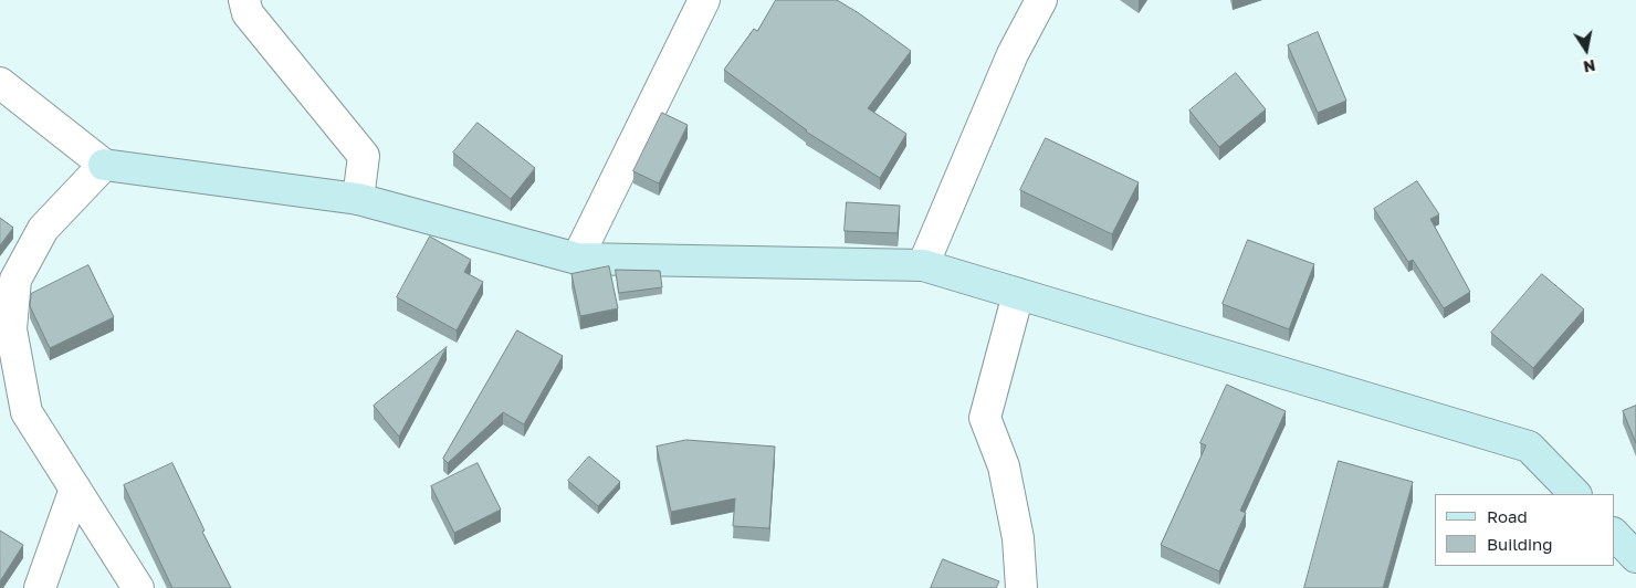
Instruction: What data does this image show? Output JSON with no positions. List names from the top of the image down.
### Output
{
  "legend": ["Road", "Building"],
  "north": "bottom"
}
